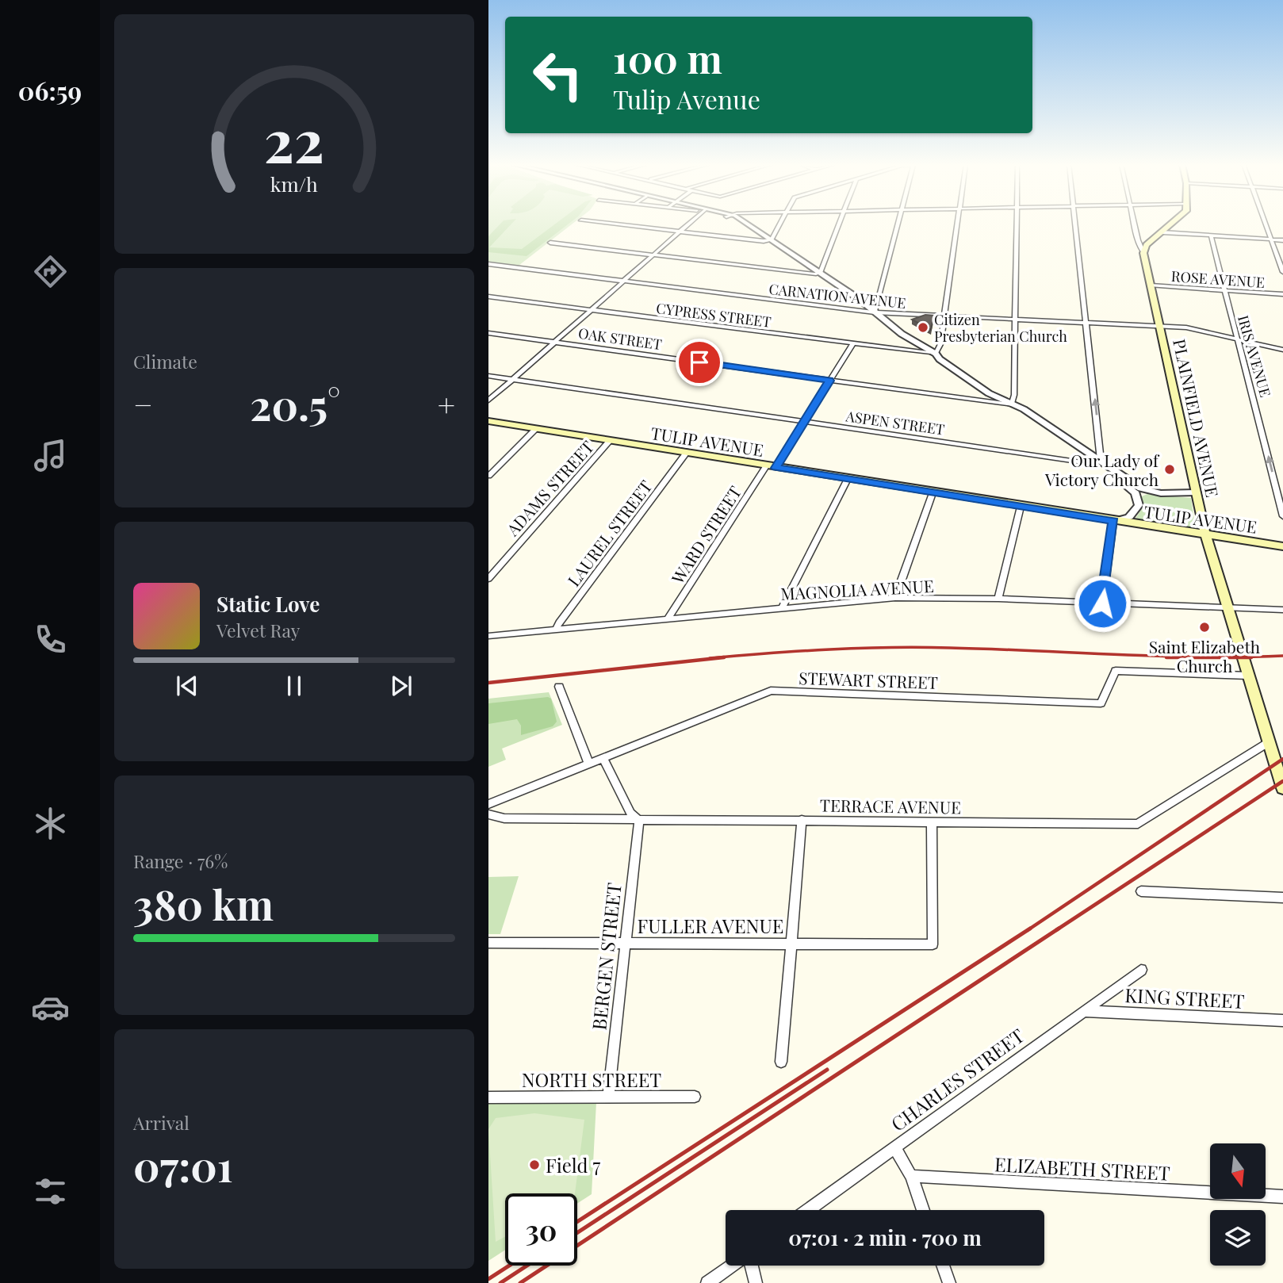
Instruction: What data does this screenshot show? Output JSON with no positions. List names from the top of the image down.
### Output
{
  "streets": {
    "main road": ["PLAINFIELD AVENUE", "TULIP AVENUE"],
    "street": [
      "ROSE AVENUE",
      "CARNATION AVENUE",
      "CYPRESS STREET",
      "OAK STREET",
      "IRIS AVENUE",
      "ASPEN STREET",
      "ADAMS STREET",
      "LAUREL STREET",
      "WARD STREET",
      "MAGNOLIA AVENUE",
      "STEWART STREET",
      "TERRACE AVENUE",
      "FULLER AVENUE",
      "BERGEN STREET",
      "KING STREET",
      "NORTH STREET",
      "CHARLES STREET",
      "ELIZABETH STREET"
    ]
  },
  "crossings": [
    ["ROSE AVENUE", "IRIS AVENUE"],
    ["ROSE AVENUE", "PLAINFIELD AVENUE"],
    ["CARNATION AVENUE", "IRIS AVENUE"],
    ["CARNATION AVENUE", "PLAINFIELD AVENUE"],
    ["CYPRESS STREET", "WARD STREET"],
    ["OAK STREET", "WARD STREET"],
    ["PLAINFIELD AVENUE", "TULIP AVENUE"],
    ["PLAINFIELD AVENUE", "MAGNOLIA AVENUE"],
    ["PLAINFIELD AVENUE", "STEWART STREET"],
    ["PLAINFIELD AVENUE", "TERRACE AVENUE"],
    ["ASPEN STREET", "WARD STREET"],
    ["TULIP AVENUE", "ADAMS STREET"],
    ["TULIP AVENUE", "LAUREL STREET"],
    ["TULIP AVENUE", "WARD STREET"],
    ["LAUREL STREET", "MAGNOLIA AVENUE"],
    ["WARD STREET", "MAGNOLIA AVENUE"],
    ["TERRACE AVENUE", "FULLER AVENUE"],
    ["TERRACE AVENUE", "BERGEN STREET"],
    ["FULLER AVENUE", "BERGEN STREET"],
    ["BERGEN STREET", "NORTH STREET"],
    ["KING STREET", "CHARLES STREET"]
  ],
  "one_way": ["IRIS AVENUE"],
  "places": [
    "Citizen Presbyterian Church",
    "Our Lady of Victory Church",
    "Saint Elizabeth Church",
    "Field 7"
  ],
  "north": "bottom",
  "page": {
    "tabs": "06:59",
    "turn": ["100 m", "Tulip Avenue"],
    "tile": [
      "Climate",
      ["Range · 76%", "380 km"],
      ["Arrival", "07:01"]
    ],
    "heat": ["−", "20.5°", "+"],
    "song": ["Static Love", "Velvet Ray"],
    "limit": "30",
    "trip": "07:01 · 2 min · 700 m",
    "gauge": ["22", "km/h"]
  }
}
